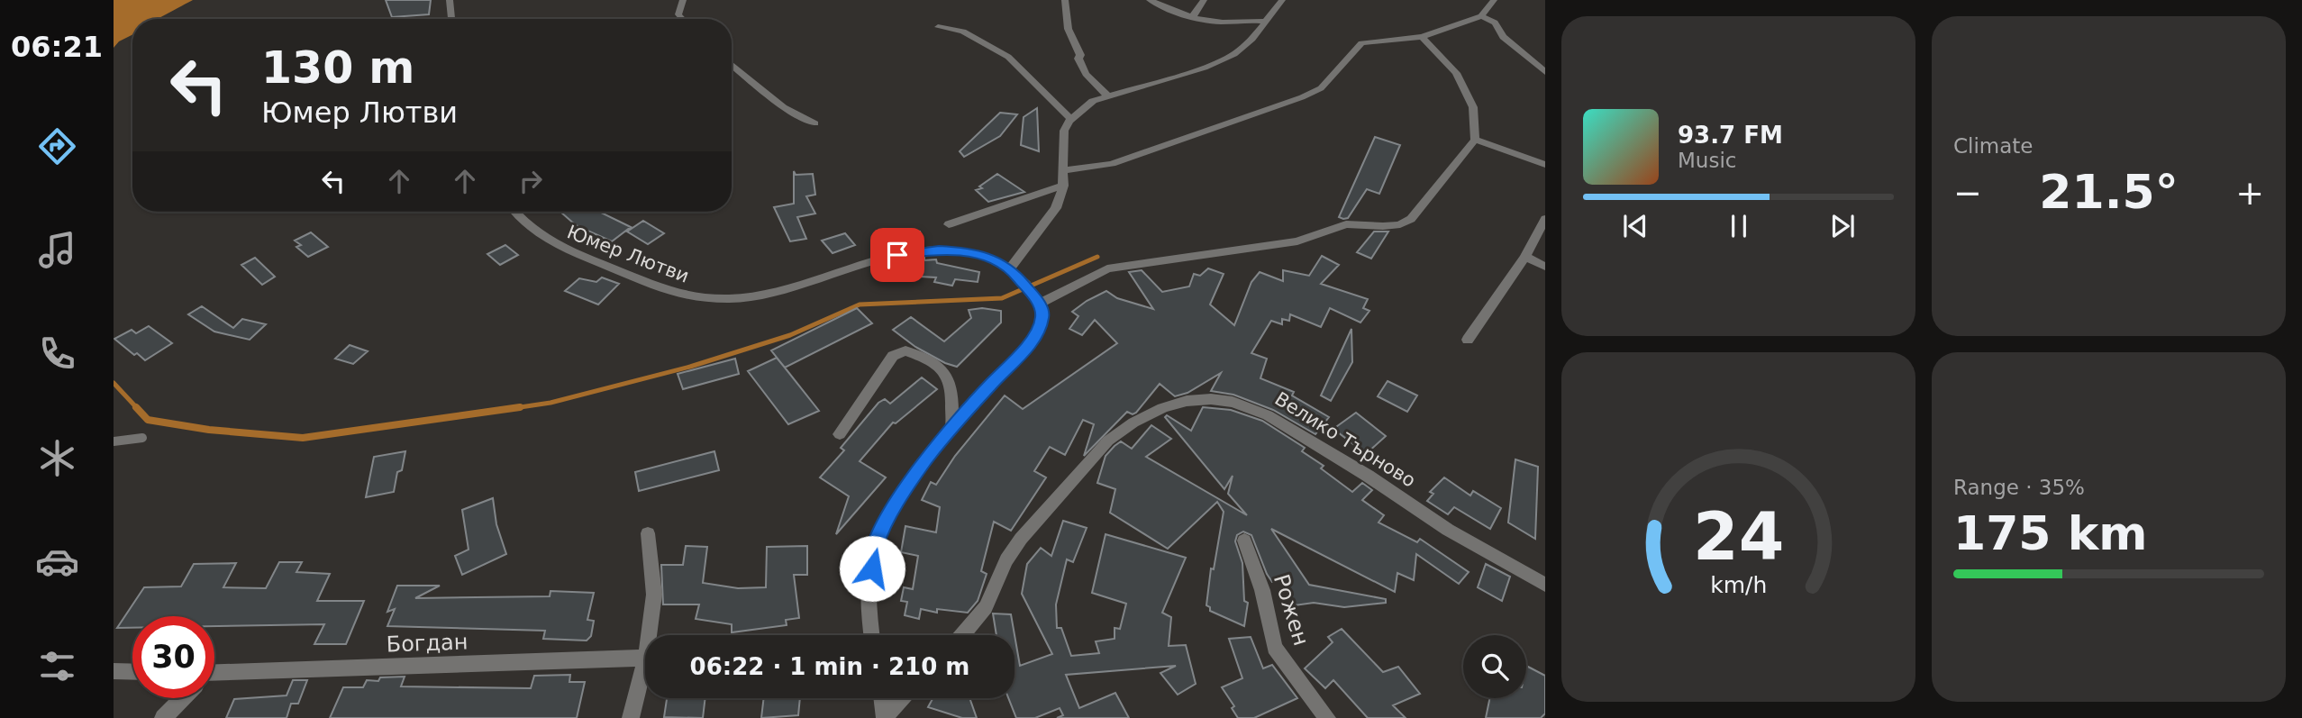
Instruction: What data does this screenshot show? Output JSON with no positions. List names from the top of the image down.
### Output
{
  "streets": {
    "street": [
      "Юмер Лютви",
      "Велико Търново",
      "Рожен",
      "Богдан"
    ]
  },
  "page": {
    "tabs": "06:21",
    "tile": [
      "Climate",
      ["Range · 35%", "175 km"]
    ],
    "turn": ["130 m", "Юмер Лютви"],
    "song": ["93.7 FM", "Music"],
    "heat": ["−", "21.5°", "+"],
    "limit": "30",
    "trip": "06:22 · 1 min · 210 m",
    "gauge": ["24", "km/h"]
  }
}
